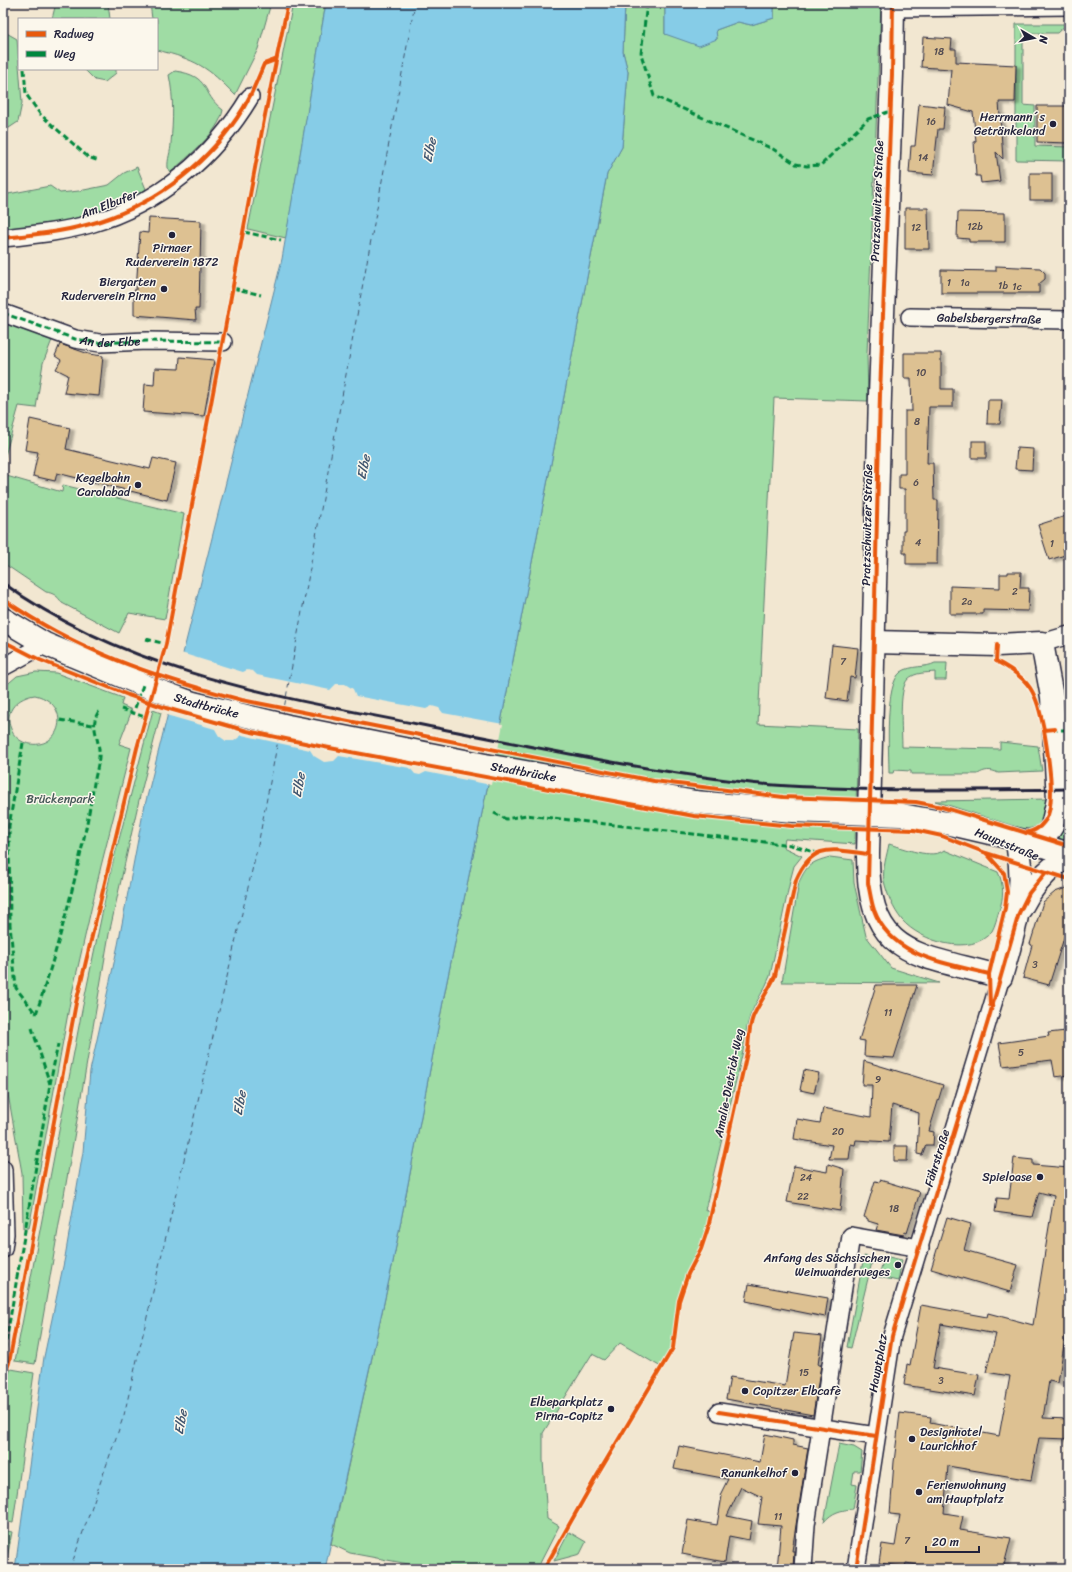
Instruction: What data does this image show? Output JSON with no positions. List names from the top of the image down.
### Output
{
  "streets": {
    "street": [
      "Pratzschwitzer Straße",
      "Am Elbufer",
      "Gabelsbergerstraße",
      "An der Elbe",
      "Stadtbrücke",
      "Hauptstraße",
      "Fährstraße",
      "Hauptplatz"
    ],
    "cycle path": ["Amalie-Dietrich-Weg"]
  },
  "crossings": [
    ["Pratzschwitzer Straße", "Fährstraße"],
    ["Stadtbrücke", "Hauptstraße"],
    ["Fährstraße", "Hauptplatz"]
  ],
  "water": ["Elbe"],
  "parks": ["Brückenpark"],
  "places": [
    "Herrmann´s Getränkeland",
    "Pirnaer Ruderverein 1872",
    "Biergarten Ruderverein Pirna",
    "Kegelbahn Carolabad",
    "Spieloase",
    "Anfang des Sächsischen Weinwanderweges",
    "Copitzer Elbcafè",
    "Elbeparkplatz Pirna-Copitz",
    "Designhotel Laurichhof",
    "Ranunkelhof",
    "Ferienwohnung am Hauptplatz"
  ],
  "house_numbers": [
    "18",
    "16",
    "14",
    "12b",
    "12",
    "1",
    "1a",
    "1b",
    "1c",
    "10",
    "8",
    "6",
    "4",
    "1",
    "2",
    "2a",
    "7",
    "3",
    "11",
    "5",
    "9",
    "20",
    "24",
    "22",
    "18",
    "15",
    "3",
    "11",
    "7"
  ],
  "legend": ["Radweg", "Weg"],
  "scale_bar": "20 m",
  "north": "right"
}
